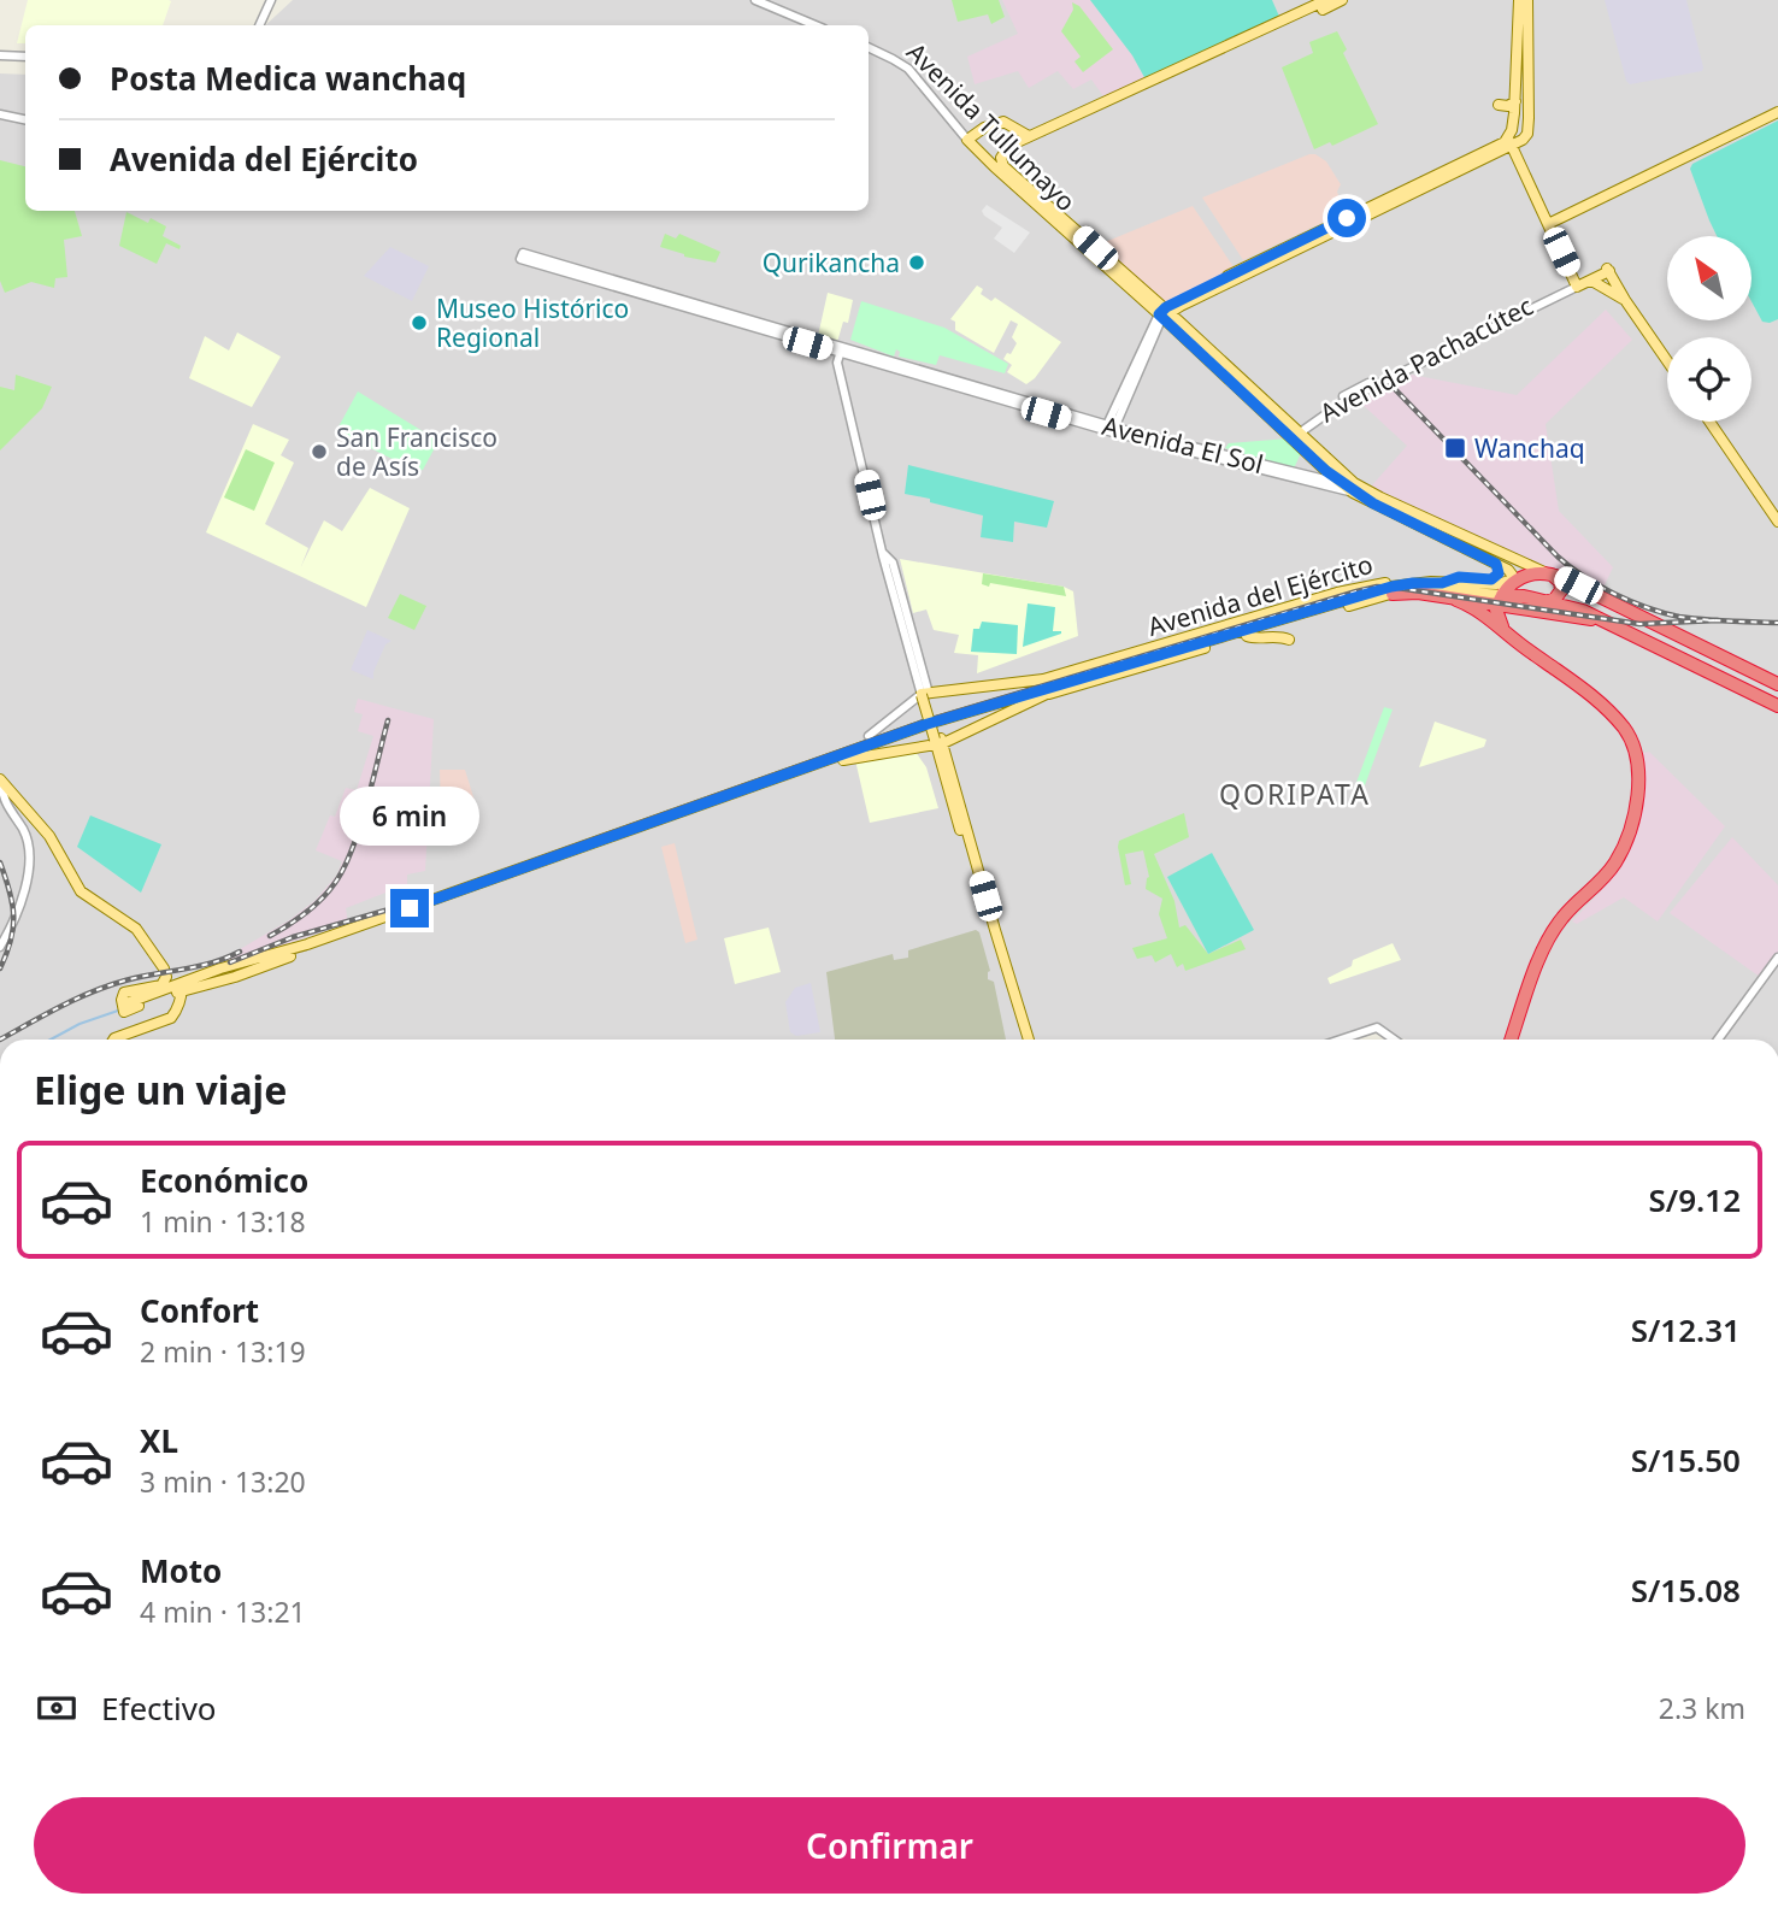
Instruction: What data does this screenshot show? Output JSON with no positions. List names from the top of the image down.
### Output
{
  "streets": {
    "highway": ["Avenida del Ejército"],
    "main road": ["Avenida Tullumayo"],
    "street": ["Avenida Pachacútec", "Avenida El Sol"]
  },
  "crossings": [
    ["Avenida Tullumayo", "Avenida Pachacútec"],
    ["Avenida Tullumayo", "Avenida El Sol"]
  ],
  "districts": ["QORIPATA"],
  "places": {
    "other": ["Qurikancha", "Museo Histórico Regional", "San Francisco de Asís"],
    "transit": ["Wanchaq"]
  },
  "north": "top left",
  "page": {
    "banner": ["Posta Medica wanchaq", "Avenida del Ejército"],
    "bubble": "6 min",
    "heading": "Elige un viaje",
    "list": [
      {
        "name": "Económico",
        "note": "1 min · 13:18",
        "value": "S/9.12"
      },
      {
        "name": "Confort",
        "note": "2 min · 13:19",
        "value": "S/12.31"
      },
      {
        "name": "XL",
        "note": "3 min · 13:20",
        "value": "S/15.50"
      },
      {
        "name": "Moto",
        "note": "4 min · 13:21",
        "value": "S/15.08"
      }
    ],
    "pay": ["Efectivo", "2.3 km"],
    "buttons": "Confirmar"
  }
}
